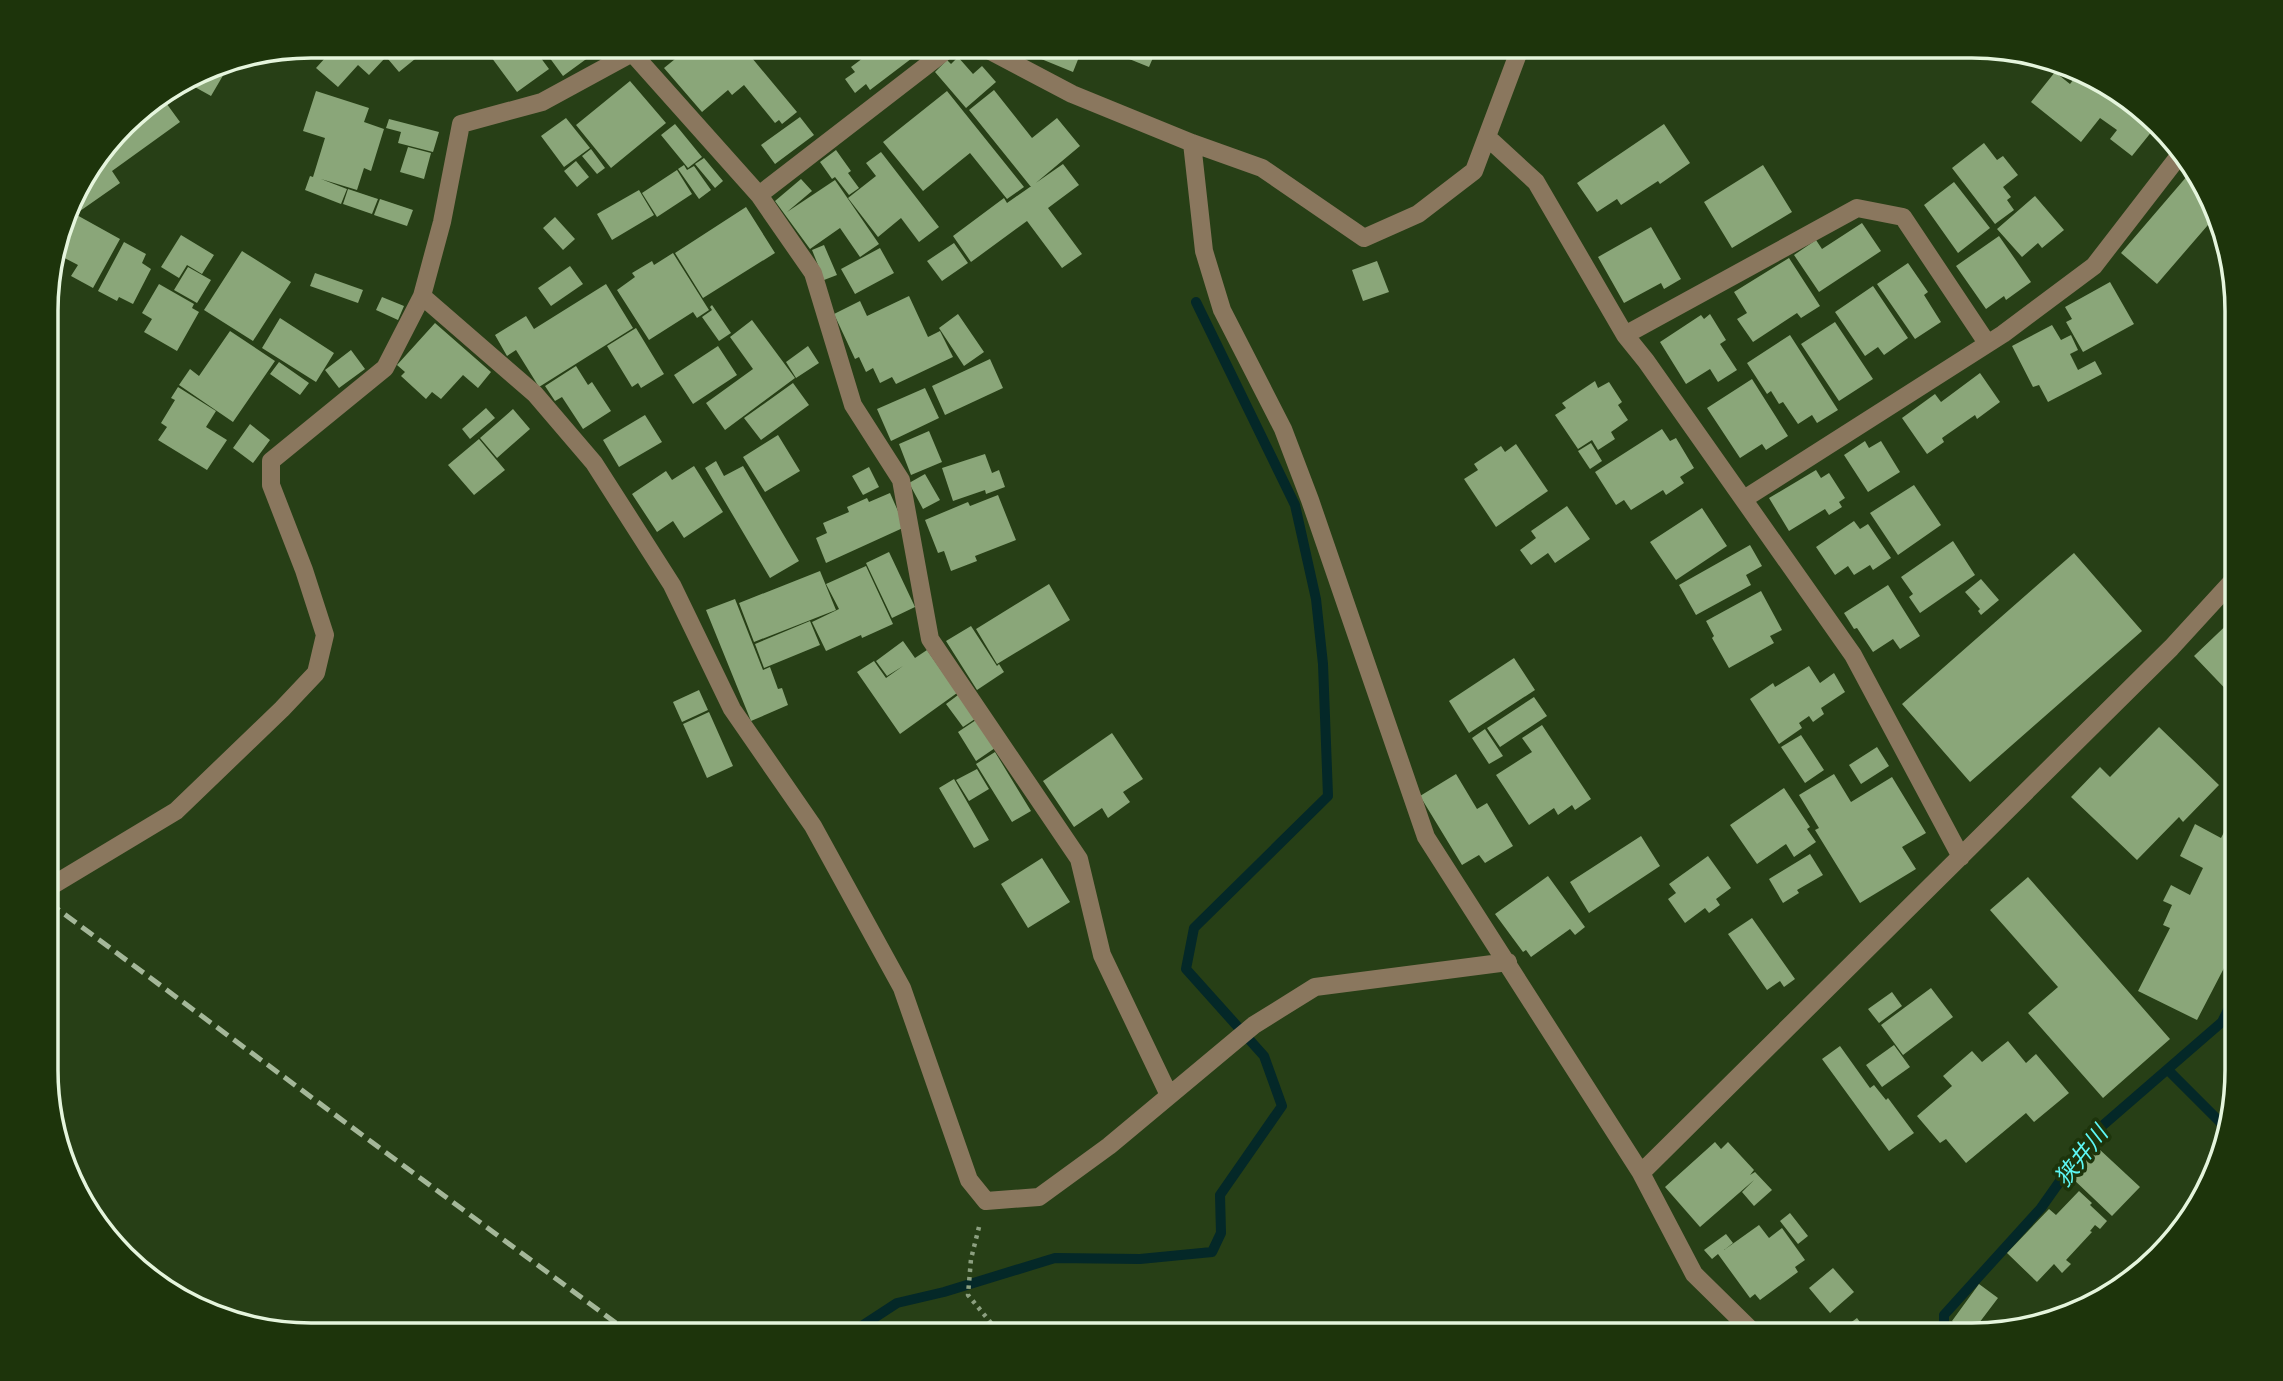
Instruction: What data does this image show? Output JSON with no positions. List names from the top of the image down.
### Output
{
  "water": ["狭井川"]
}
